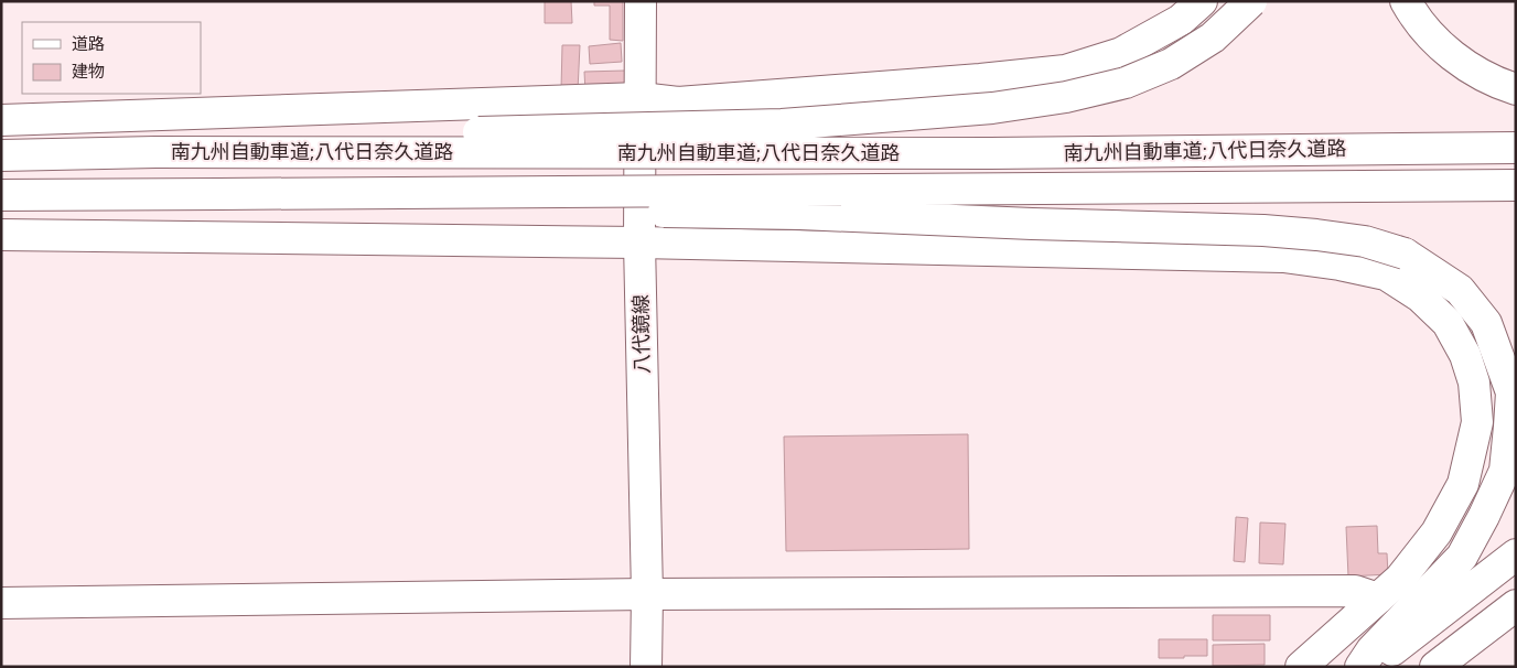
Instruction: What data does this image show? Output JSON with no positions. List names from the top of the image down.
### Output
{
  "streets": {
    "main road": ["南九州自動車道;八代日奈久道路", "八代鏡線"]
  },
  "legend": ["道路", "建物"]
}
